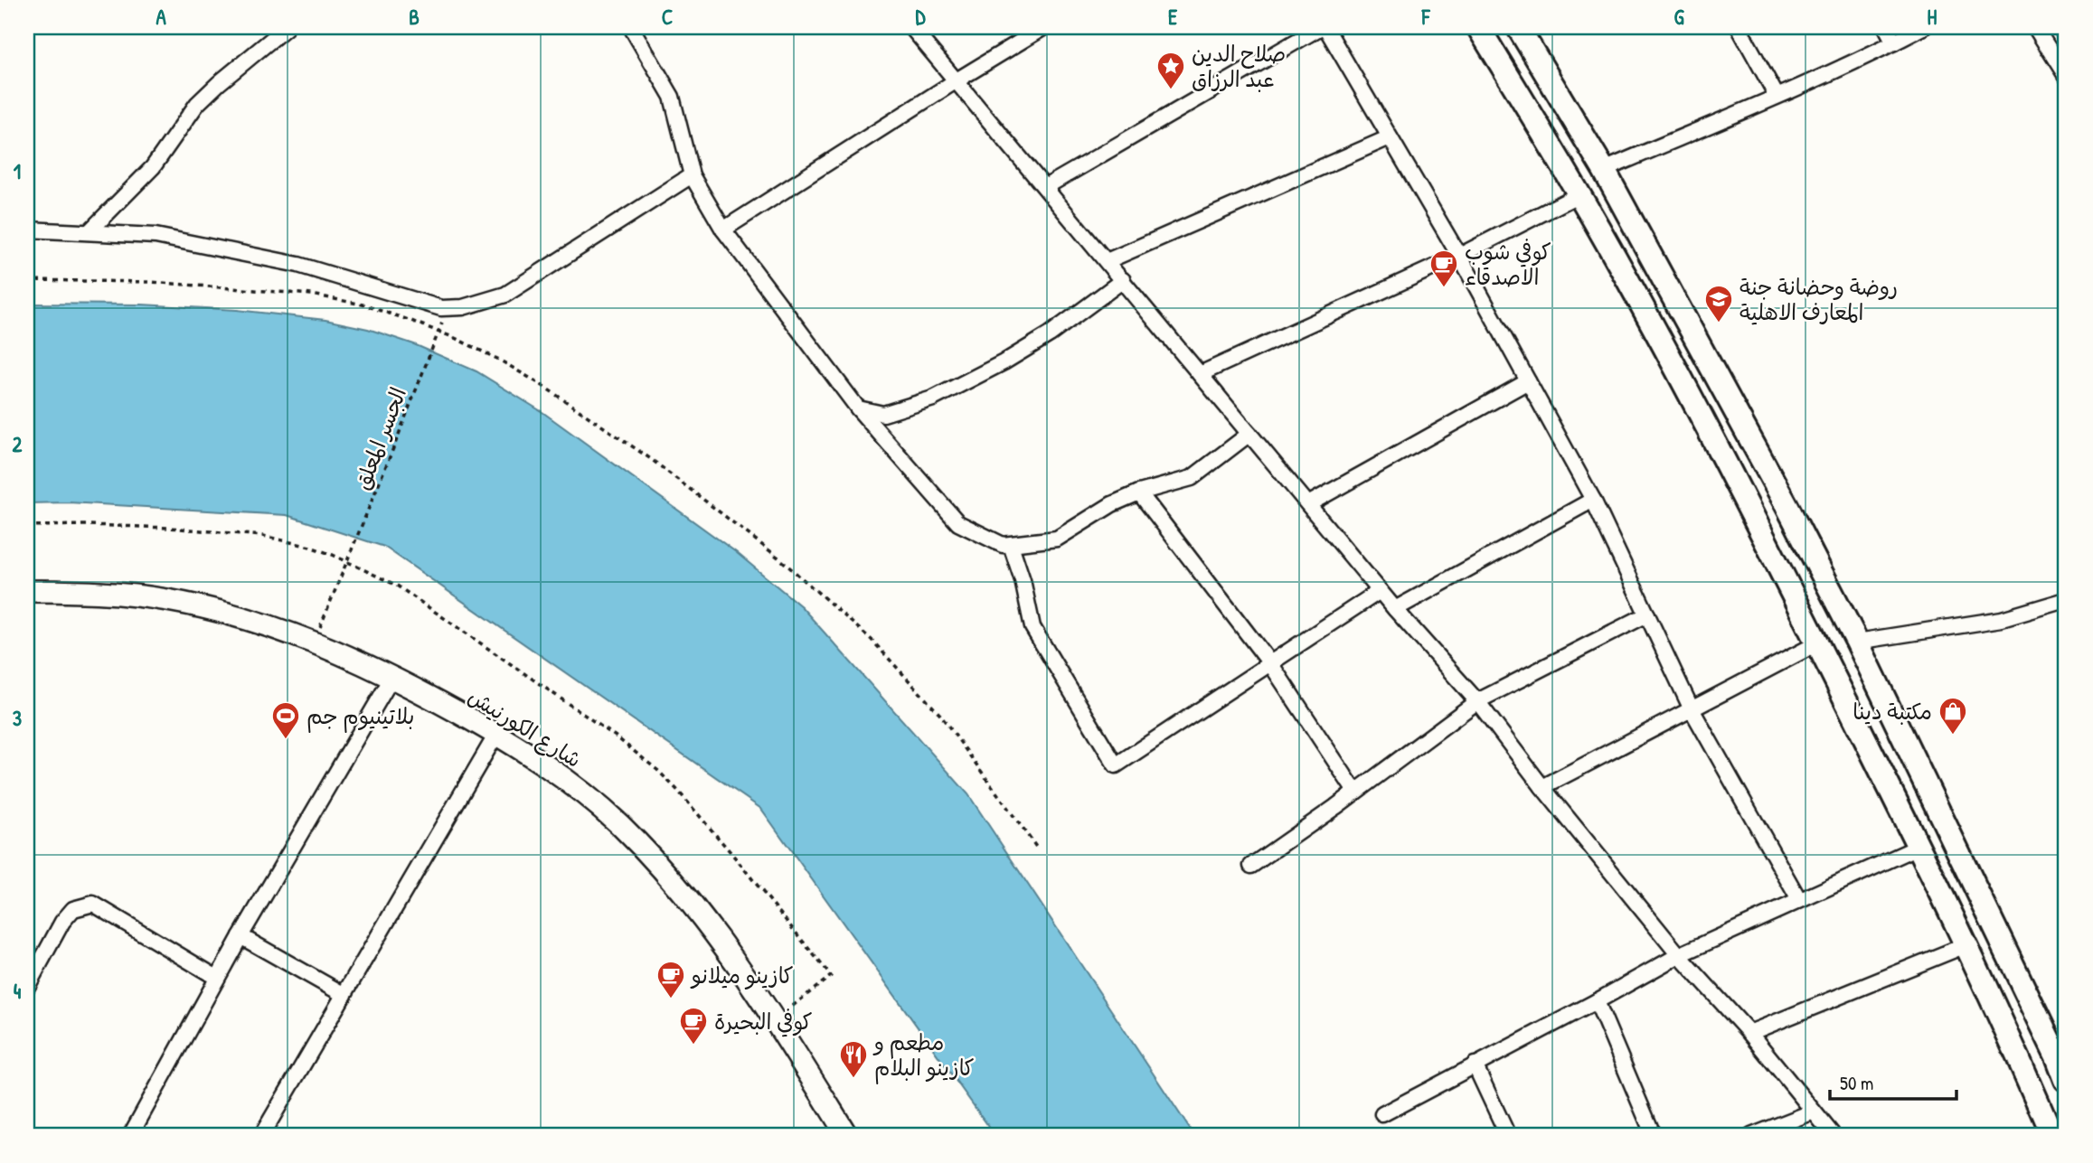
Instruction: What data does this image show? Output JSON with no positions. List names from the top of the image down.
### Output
{
  "streets": {
    "street": ["شارع الكورنيش"],
    "path": ["الجسر المعلق"]
  },
  "crossings": [
    ["الجسر المعلق", "شارع الكورنيش"]
  ],
  "places": {
    "place": ["صلاح الدين عبد الرزاق"],
    "cafe": ["كوفي شوب الاصدقاء", "كازينو ميلانو", "كوفي البحيرة"],
    "school or university": ["روضة وحضانة جنة المعارف الاهلية"],
    "shop": ["مكتبة دينا"],
    "sports": ["بلاتينيوم جم"],
    "restaurant": ["مطعم و كازينو البلام"]
  },
  "scale_bar": "50 m",
  "grid": {
    "columns": [
      "A",
      "B",
      "C",
      "D",
      "E",
      "F",
      "G",
      "H"
    ],
    "rows": [
      "1",
      "2",
      "3",
      "4"
    ]
  }
}
